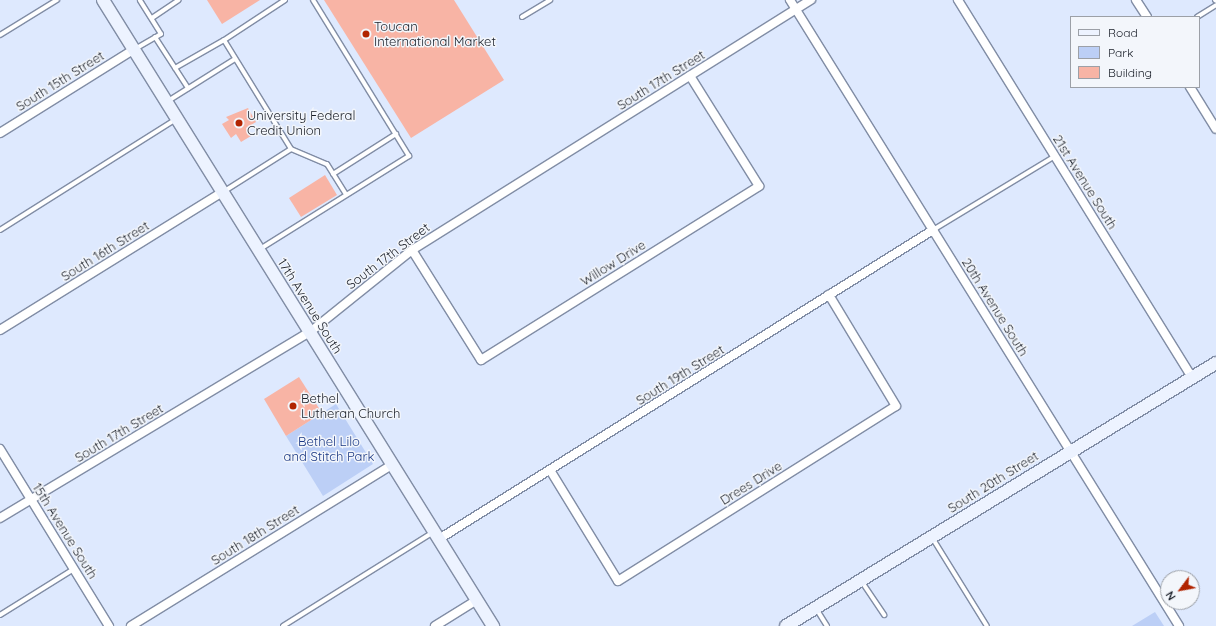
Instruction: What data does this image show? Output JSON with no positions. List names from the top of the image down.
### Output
{
  "streets": {
    "street": [
      "South 17th Street",
      "South 15th Street",
      "21st Avenue South",
      "South 16th Street",
      "Willow Drive",
      "17th Avenue South",
      "20th Avenue South",
      "South 19th Street",
      "South 20th Street",
      "Drees Drive",
      "15th Avenue South",
      "South 18th Street"
    ]
  },
  "crossings": [
    ["South 17th Street", "Willow Drive"],
    ["South 17th Street", "17th Avenue South"],
    ["South 17th Street", "20th Avenue South"],
    ["South 17th Street", "15th Avenue South"],
    ["South 15th Street", "17th Avenue South"],
    ["21st Avenue South", "South 20th Street"],
    ["South 16th Street", "17th Avenue South"],
    ["17th Avenue South", "South 19th Street"],
    ["17th Avenue South", "South 18th Street"],
    ["20th Avenue South", "South 19th Street"],
    ["20th Avenue South", "South 20th Street"],
    ["South 19th Street", "Drees Drive"]
  ],
  "parks": ["Bethel Lilo and Stitch Park"],
  "places": ["Toucan International Market", "University Federal Credit Union", "Bethel Lutheran Church"],
  "legend": ["Road", "Park", "Building"],
  "north": "bottom left"
}
